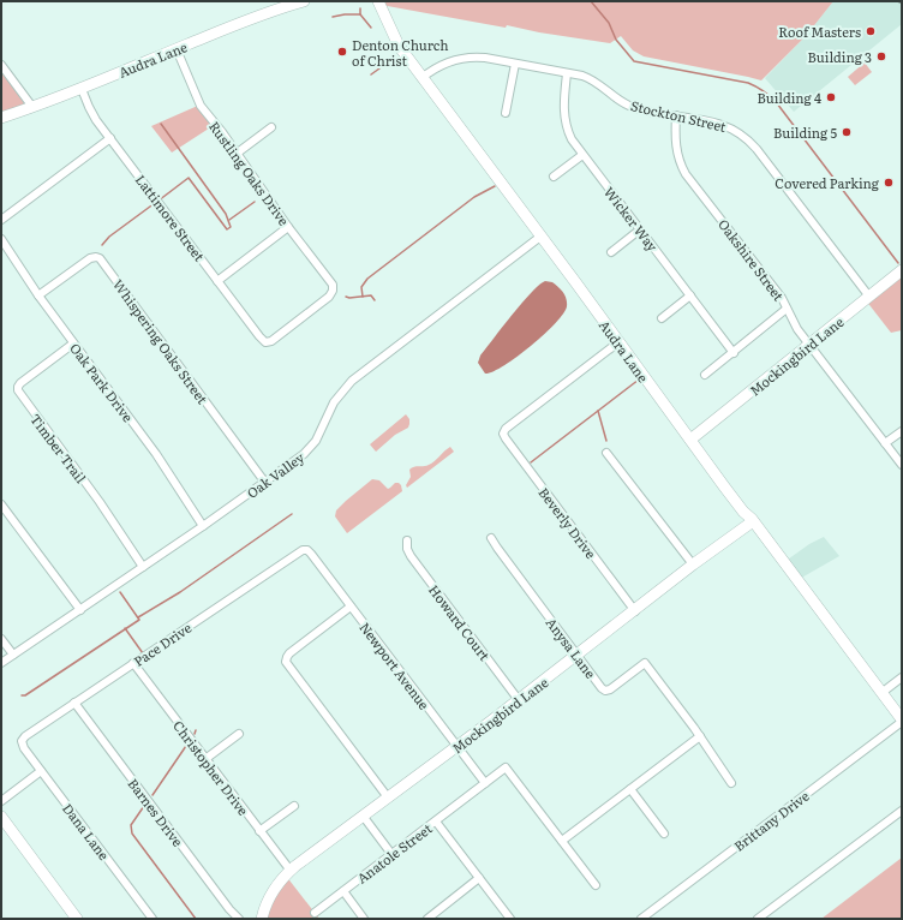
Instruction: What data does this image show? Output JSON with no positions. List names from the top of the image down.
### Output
{
  "streets": {
    "street": [
      "Audra Lane",
      "Stockton Street",
      "Rustling Oaks Drive",
      "Lattimore Street",
      "Wicker Way",
      "Oakshire Street",
      "Whispering Oaks Street",
      "Mockingbird Lane",
      "Oak Park Drive",
      "Timber Trail",
      "Oak Valley",
      "Beverly Drive",
      "Howard Court",
      "Pace Drive",
      "Anysa Lane",
      "Newport Avenue",
      "Christopher Drive",
      "Barnes Drive",
      "Brittany Drive",
      "Dana Lane",
      "Anatole Street"
    ]
  },
  "crossings": [
    ["Audra Lane", "Stockton Street"],
    ["Audra Lane", "Rustling Oaks Drive"],
    ["Audra Lane", "Lattimore Street"],
    ["Audra Lane", "Mockingbird Lane"],
    ["Audra Lane", "Oak Valley"],
    ["Audra Lane", "Beverly Drive"],
    ["Audra Lane", "Brittany Drive"],
    ["Stockton Street", "Wicker Way"],
    ["Stockton Street", "Oakshire Street"],
    ["Stockton Street", "Mockingbird Lane"],
    ["Rustling Oaks Drive", "Lattimore Street"],
    ["Oakshire Street", "Mockingbird Lane"],
    ["Whispering Oaks Street", "Oak Park Drive"],
    ["Whispering Oaks Street", "Oak Valley"],
    ["Mockingbird Lane", "Beverly Drive"],
    ["Mockingbird Lane", "Howard Court"],
    ["Mockingbird Lane", "Anysa Lane"],
    ["Mockingbird Lane", "Newport Avenue"],
    ["Mockingbird Lane", "Christopher Drive"],
    ["Oak Park Drive", "Timber Trail"],
    ["Oak Park Drive", "Oak Valley"],
    ["Timber Trail", "Oak Valley"],
    ["Pace Drive", "Newport Avenue"],
    ["Pace Drive", "Christopher Drive"],
    ["Pace Drive", "Barnes Drive"],
    ["Pace Drive", "Dana Lane"],
    ["Newport Avenue", "Anatole Street"]
  ],
  "places": [
    "Roof Masters",
    "Denton Church of Christ",
    "Building 3",
    "Building 4",
    "Building 5",
    "Covered Parking"
  ]
}
